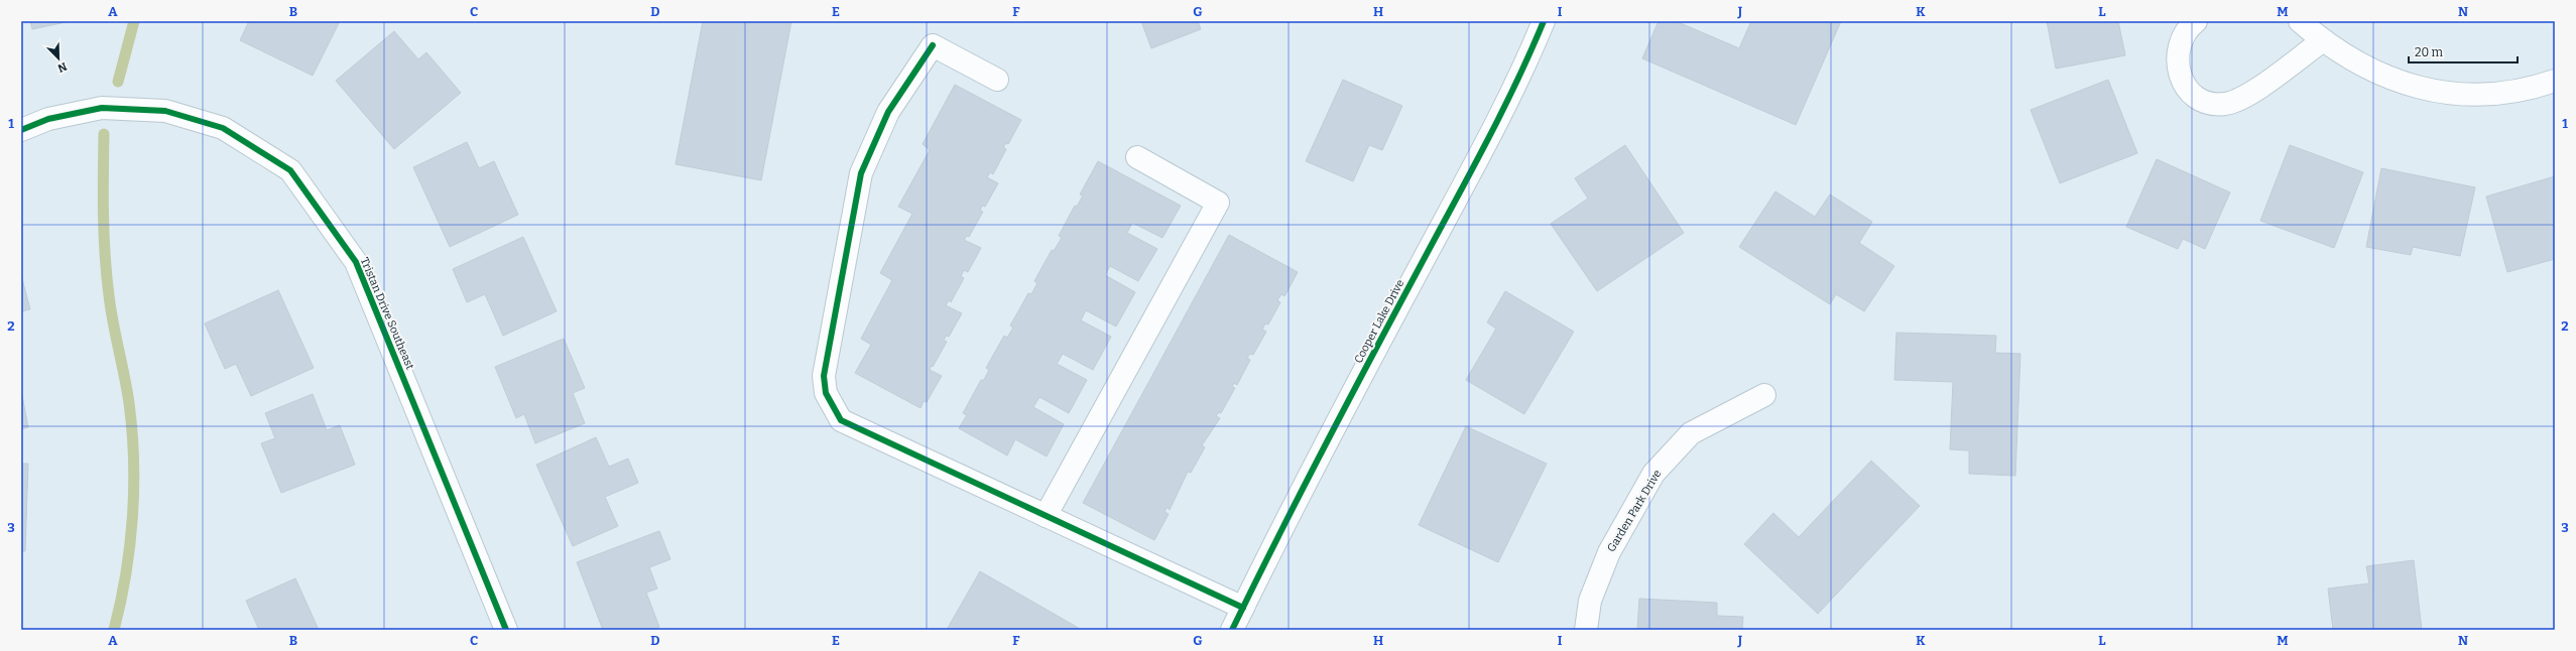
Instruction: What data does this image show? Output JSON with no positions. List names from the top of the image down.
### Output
{
  "streets": {
    "street": ["Tristan Drive Southeast", "Cooper Lake Drive", "Garden Park Drive"]
  },
  "scale_bar": "20 m",
  "north": "bottom right",
  "grid": {
    "columns": [
      "A",
      "B",
      "C",
      "D",
      "E",
      "F",
      "G",
      "H",
      "I",
      "J",
      "K",
      "L",
      "M",
      "N"
    ],
    "rows": ["1", "2", "3"]
  }
}
